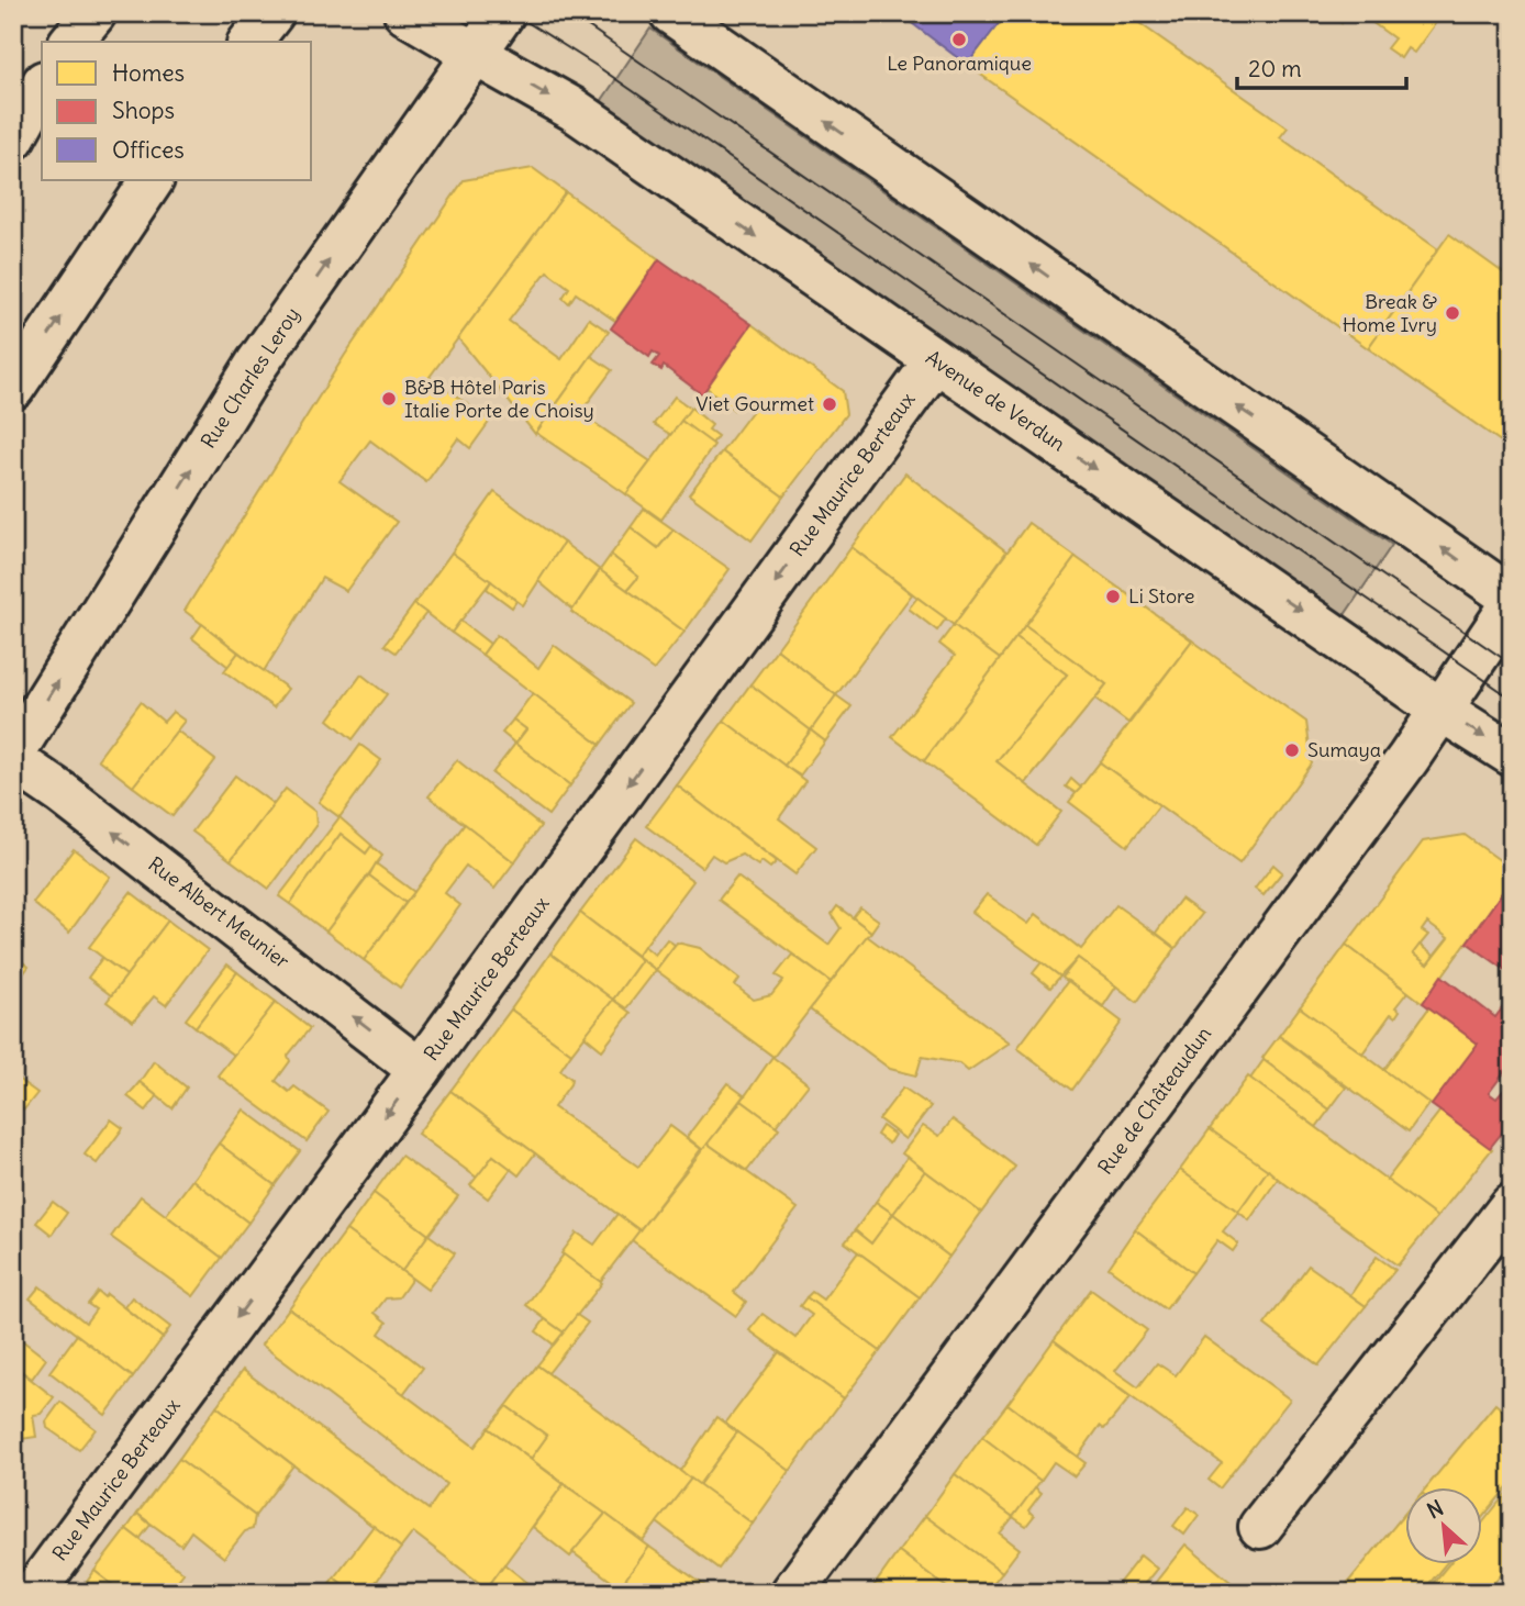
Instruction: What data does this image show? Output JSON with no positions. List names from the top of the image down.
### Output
{
  "streets": {
    "main road": [
      "Rue Charles Leroy",
      "Avenue de Verdun",
      "Rue Maurice Berteaux",
      "Rue Albert Meunier",
      "Rue de Châteaudun"
    ]
  },
  "crossings": [
    ["Rue Charles Leroy", "Avenue de Verdun"],
    ["Avenue de Verdun", "Rue Maurice Berteaux"],
    ["Avenue de Verdun", "Rue de Châteaudun"],
    ["Rue Maurice Berteaux", "Rue Albert Meunier"]
  ],
  "one_way": ["Rue Maurice Berteaux", "Rue Albert Meunier"],
  "places": [
    "Le Panoramique",
    "Break & Home Ivry",
    "B&B Hôtel Paris Italie Porte de Choisy",
    "Viet Gourmet",
    "Li Store",
    "Sumaya"
  ],
  "legend": ["Homes", "Shops", "Offices"],
  "scale_bar": "20 m",
  "north": "top left"
}
